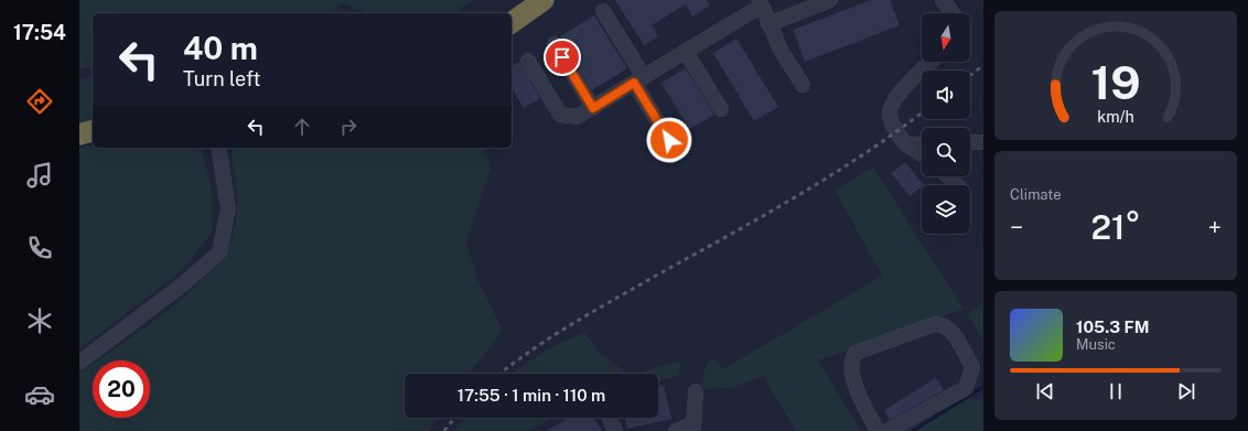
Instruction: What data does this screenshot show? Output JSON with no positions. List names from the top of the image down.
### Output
{
  "north": "bottom",
  "page": {
    "tabs": "17:54",
    "turn": ["40 m", "Turn left"],
    "tile": "Climate",
    "heat": ["−", "21°", "+"],
    "song": ["105.3 FM", "Music"],
    "limit": "20",
    "trip": "17:55 · 1 min · 110 m",
    "gauge": ["19", "km/h"]
  }
}
